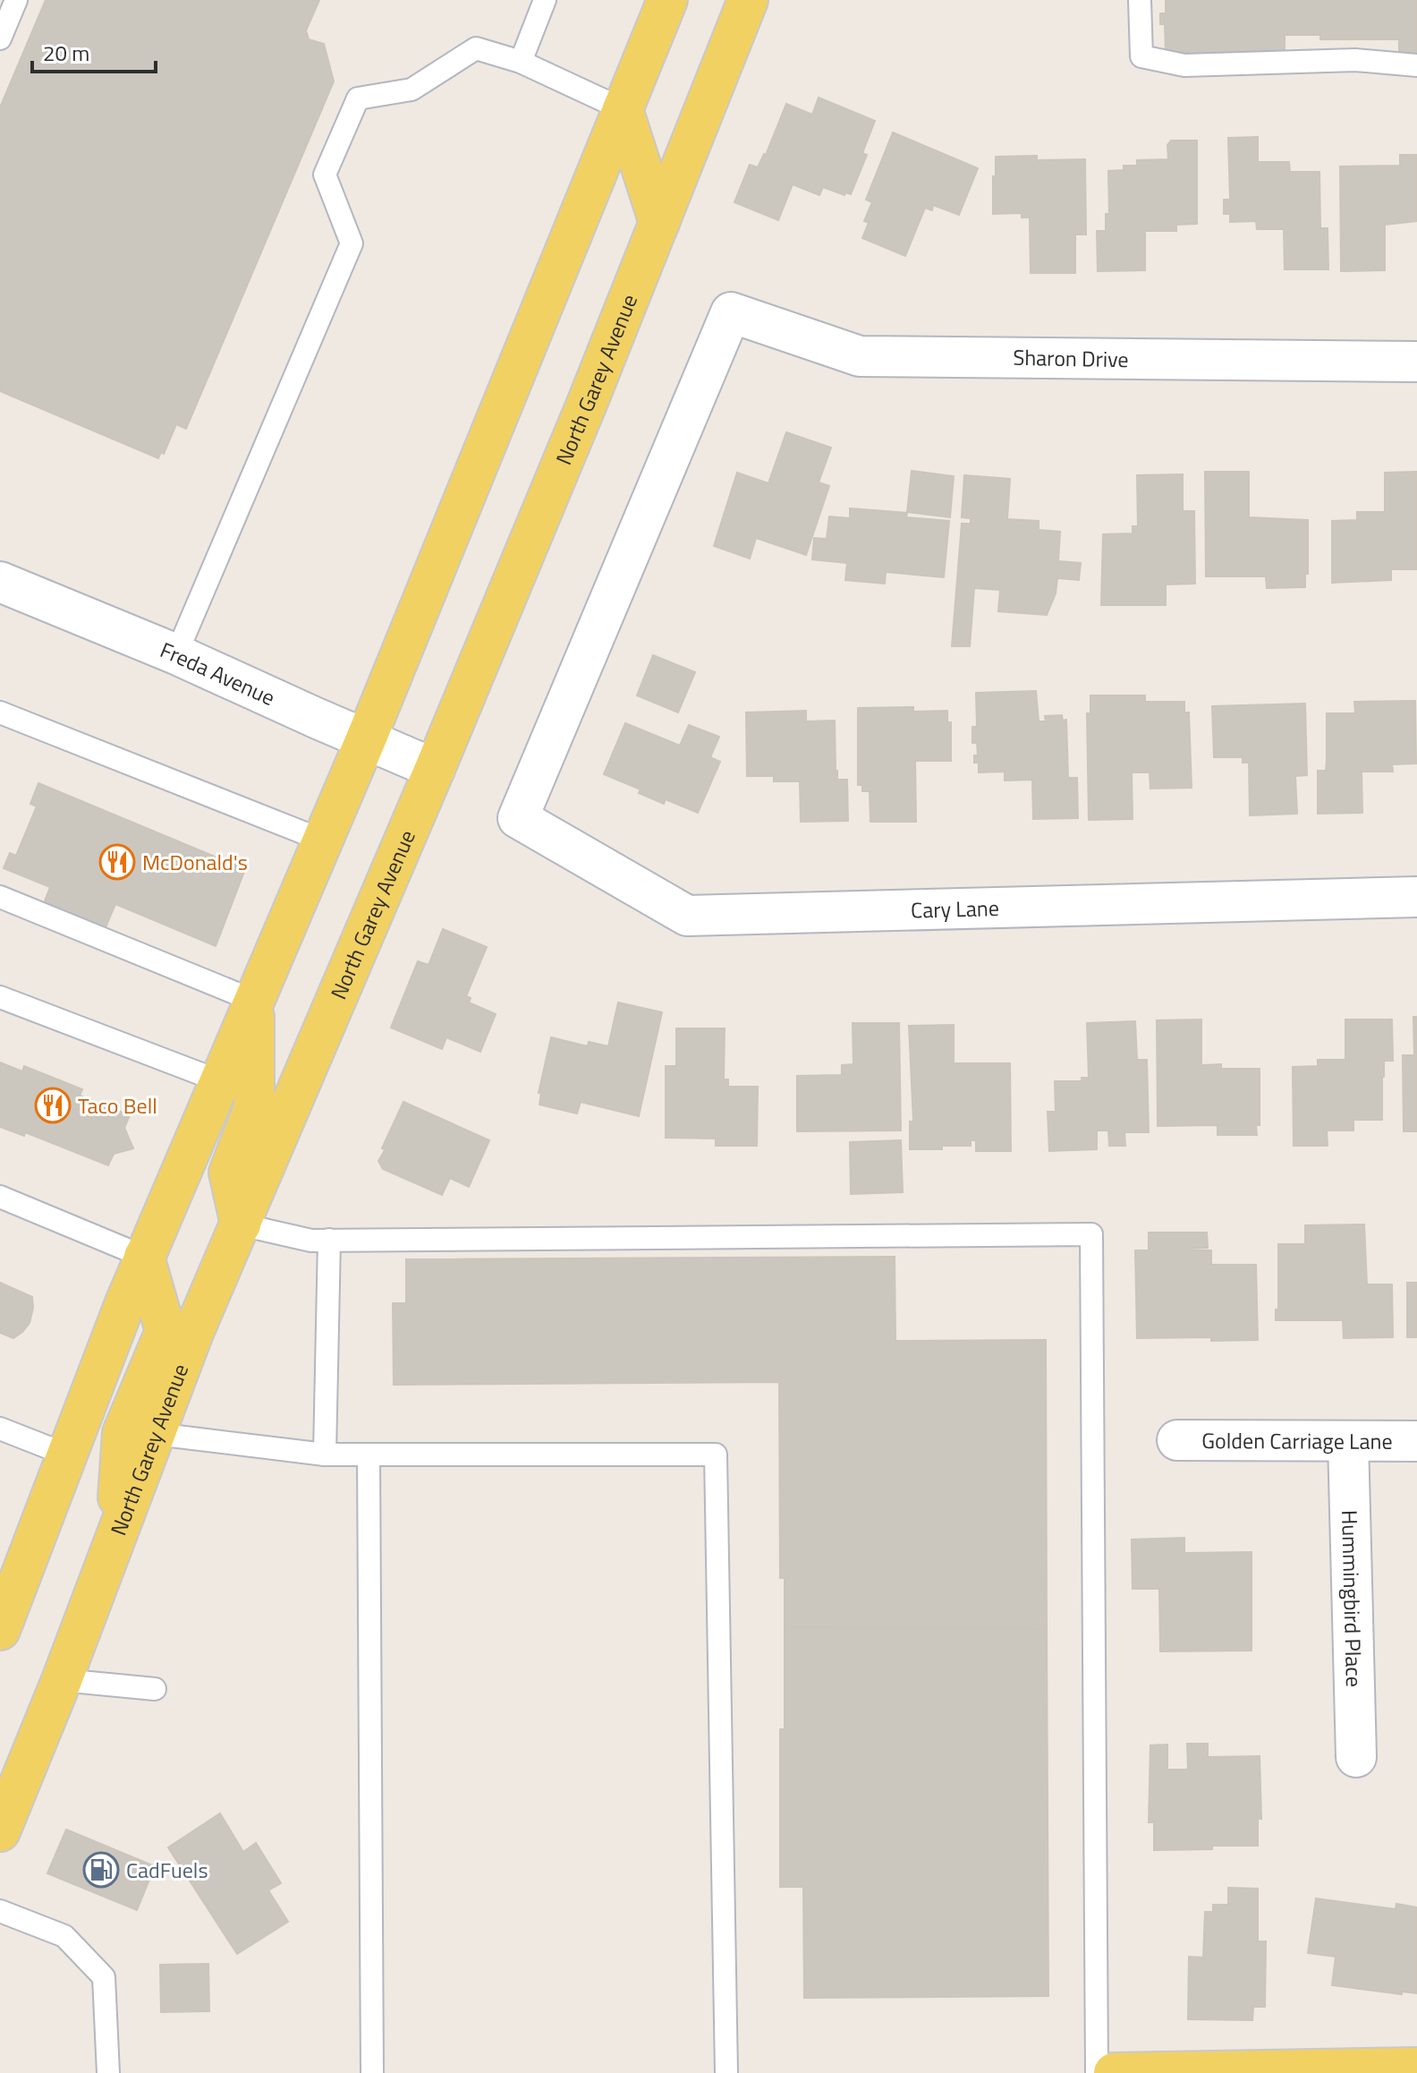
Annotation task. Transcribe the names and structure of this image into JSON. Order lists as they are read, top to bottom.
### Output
{
  "streets": {
    "main road": ["North Garey Avenue"],
    "street": [
      "Sharon Drive",
      "Freda Avenue",
      "Cary Lane",
      "Golden Carriage Lane",
      "Hummingbird Place"
    ]
  },
  "crossings": [
    ["Sharon Drive", "Cary Lane"],
    ["North Garey Avenue", "Freda Avenue"],
    ["Golden Carriage Lane", "Hummingbird Place"]
  ],
  "places": {
    "restaurant": ["McDonald's", "Taco Bell"],
    "fuel station": ["CadFuels"]
  },
  "scale_bar": "20 m"
}
